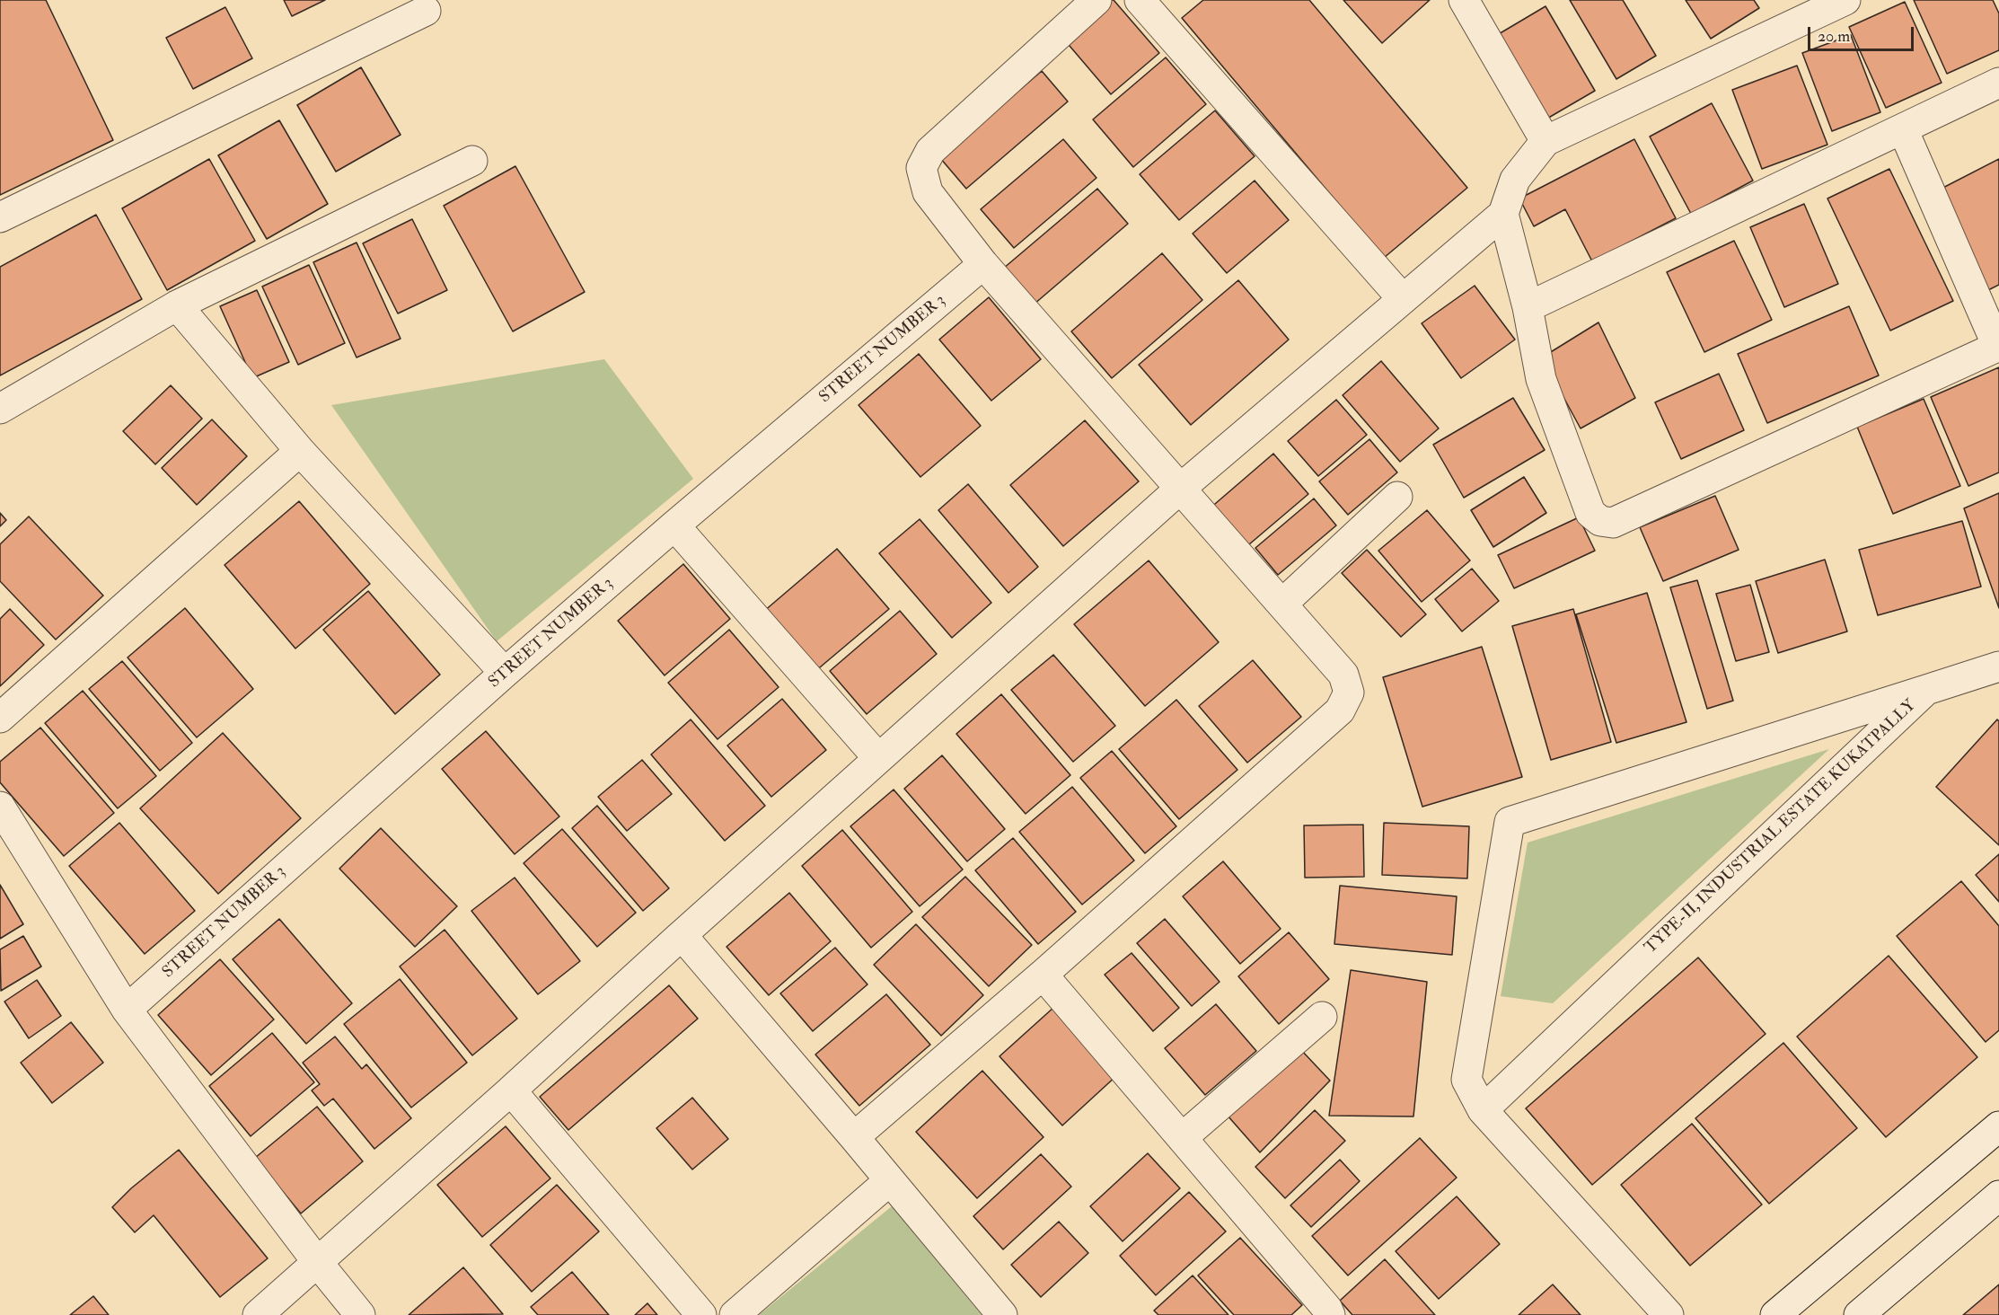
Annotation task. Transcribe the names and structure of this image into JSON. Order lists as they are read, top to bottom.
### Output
{
  "streets": {
    "street": ["STREET NUMBER 3", "TYPE-II, INDUSTRIAL ESTATE KUKATPALLY"]
  },
  "scale_bar": "20 m"
}
